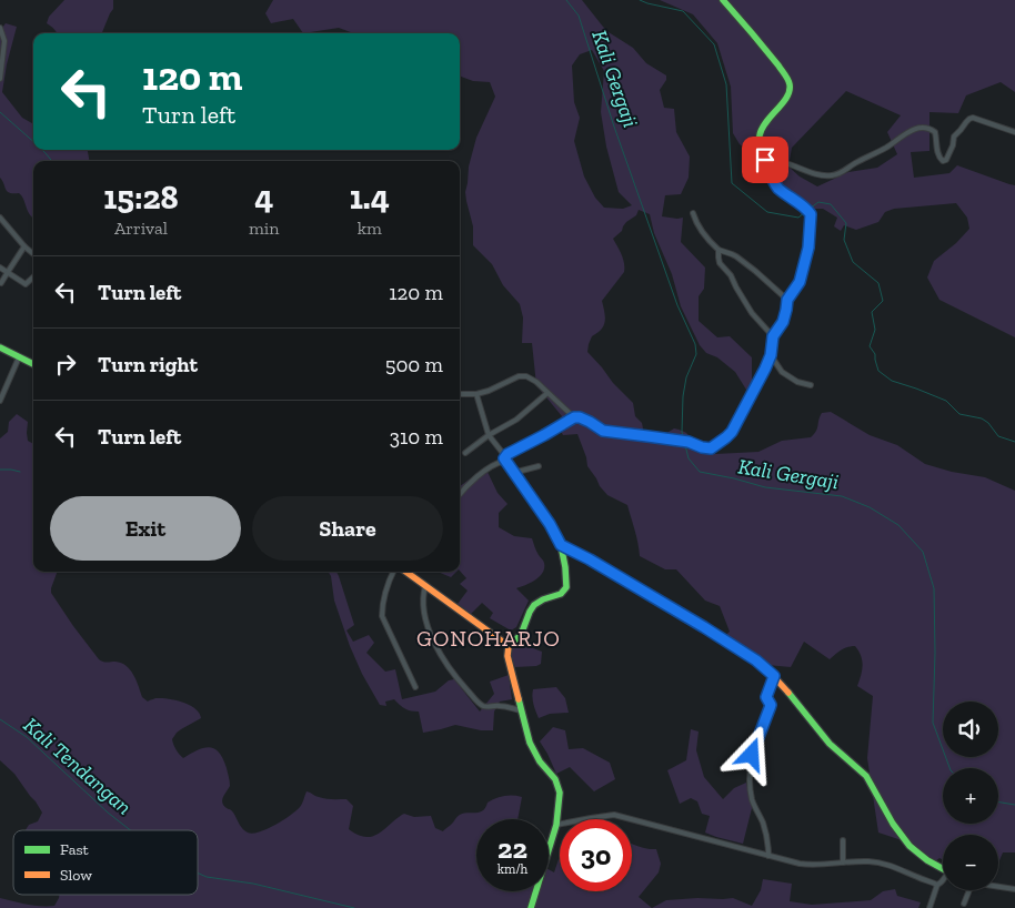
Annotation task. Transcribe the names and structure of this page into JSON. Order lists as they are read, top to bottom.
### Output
{
  "districts": ["GONOHARJO"],
  "water": ["Kali Gergaji", "Kali Tendangan"],
  "legend": ["Fast", "Slow"],
  "page": {
    "turn": ["120 m", "Turn left"],
    "eta": [
      "15:28",
      "Arrival",
      "4",
      "min",
      "1.4",
      "km"
    ],
    "list": [
      {
        "name": "Turn left",
        "value": "120 m"
      },
      {
        "name": "Turn right",
        "value": "500 m"
      },
      {
        "name": "Turn left",
        "value": "310 m"
      }
    ],
    "buttons": ["Exit", "Share"],
    "map_buttons": ["+", "−"],
    "speed": "22 km/h",
    "limit": "30"
  }
}
